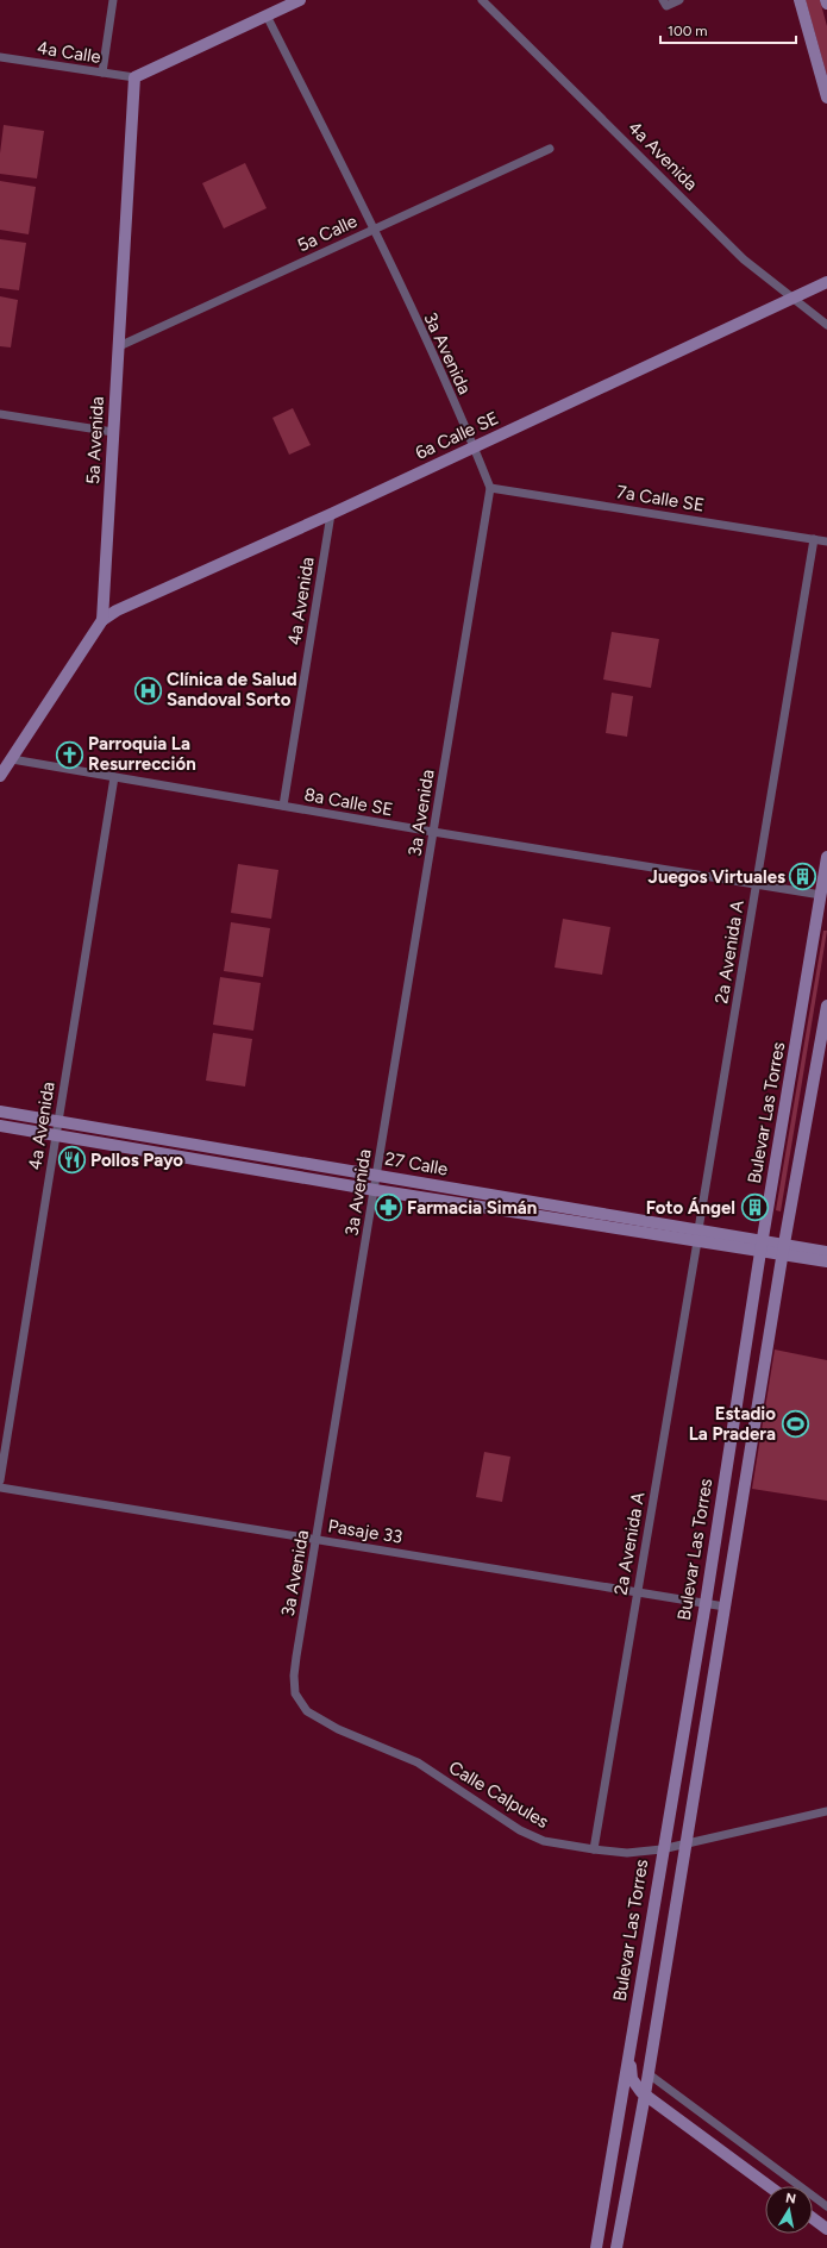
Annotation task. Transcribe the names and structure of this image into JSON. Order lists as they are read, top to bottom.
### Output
{
  "streets": {
    "street": [
      "4a Calle",
      "4a Avenida",
      "5a Calle",
      "3a Avenida",
      "6a Calle SE",
      "5a Avenida",
      "7a Calle SE",
      "8a Calle SE",
      "2a Avenida A",
      "Bulevar Las Torres",
      "27 Calle",
      "Pasaje 33",
      "Calle Calpules"
    ]
  },
  "crossings": [
    ["4a Calle", "5a Avenida"],
    ["4a Avenida", "6a Calle SE"],
    ["4a Avenida", "8a Calle SE"],
    ["4a Avenida", "27 Calle"],
    ["5a Calle", "3a Avenida"],
    ["5a Calle", "5a Avenida"],
    ["3a Avenida", "6a Calle SE"],
    ["3a Avenida", "7a Calle SE"],
    ["3a Avenida", "8a Calle SE"],
    ["3a Avenida", "27 Calle"],
    ["3a Avenida", "Pasaje 33"],
    ["3a Avenida", "Calle Calpules"],
    ["6a Calle SE", "5a Avenida"],
    ["5a Avenida", "8a Calle SE"],
    ["7a Calle SE", "2a Avenida A"],
    ["8a Calle SE", "2a Avenida A"],
    ["8a Calle SE", "Bulevar Las Torres"],
    ["2a Avenida A", "27 Calle"],
    ["2a Avenida A", "Pasaje 33"],
    ["2a Avenida A", "Calle Calpules"],
    ["Bulevar Las Torres", "27 Calle"],
    ["Bulevar Las Torres", "Pasaje 33"],
    ["Bulevar Las Torres", "Calle Calpules"]
  ],
  "places": {
    "hospital": ["Clínica de Salud Sandoval Sorto"],
    "church": ["Parroquia La Resurrección"],
    "building": ["Juegos Virtuales", "Foto Ángel"],
    "restaurant": ["Pollos Payo"],
    "pharmacy": ["Farmacia Simán"],
    "sports": ["Estadio La Pradera"]
  },
  "scale_bar": "100 m",
  "north": "top"
}
